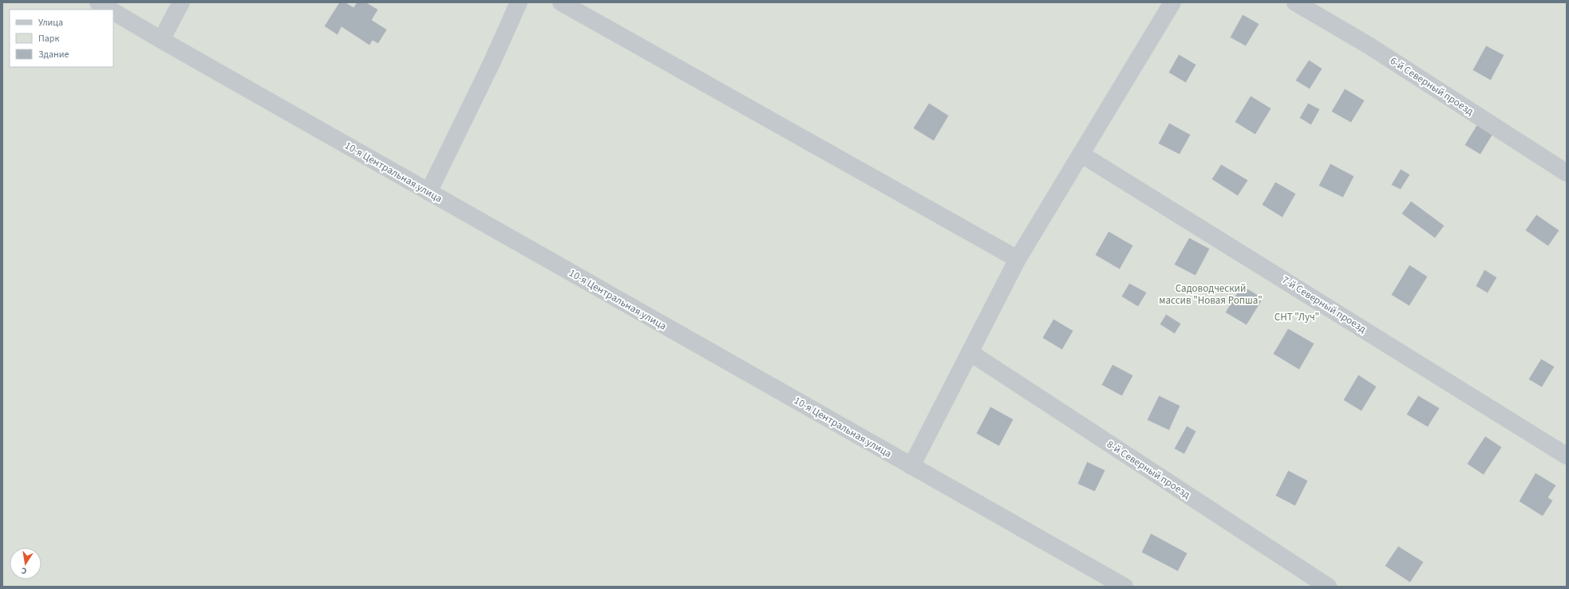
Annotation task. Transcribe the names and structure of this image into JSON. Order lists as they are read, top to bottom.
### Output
{
  "streets": {
    "street": [
      "6-й Северный проезд",
      "10-я Центральная улица",
      "7-й Северный проезд",
      "8-й Северный проезд"
    ]
  },
  "parks": ["Садоводческий массив \"Новая Ропша\"", "СНТ \"Луч\""],
  "legend": ["Улица", "Парк", "Здание"],
  "north": "bottom"
}
